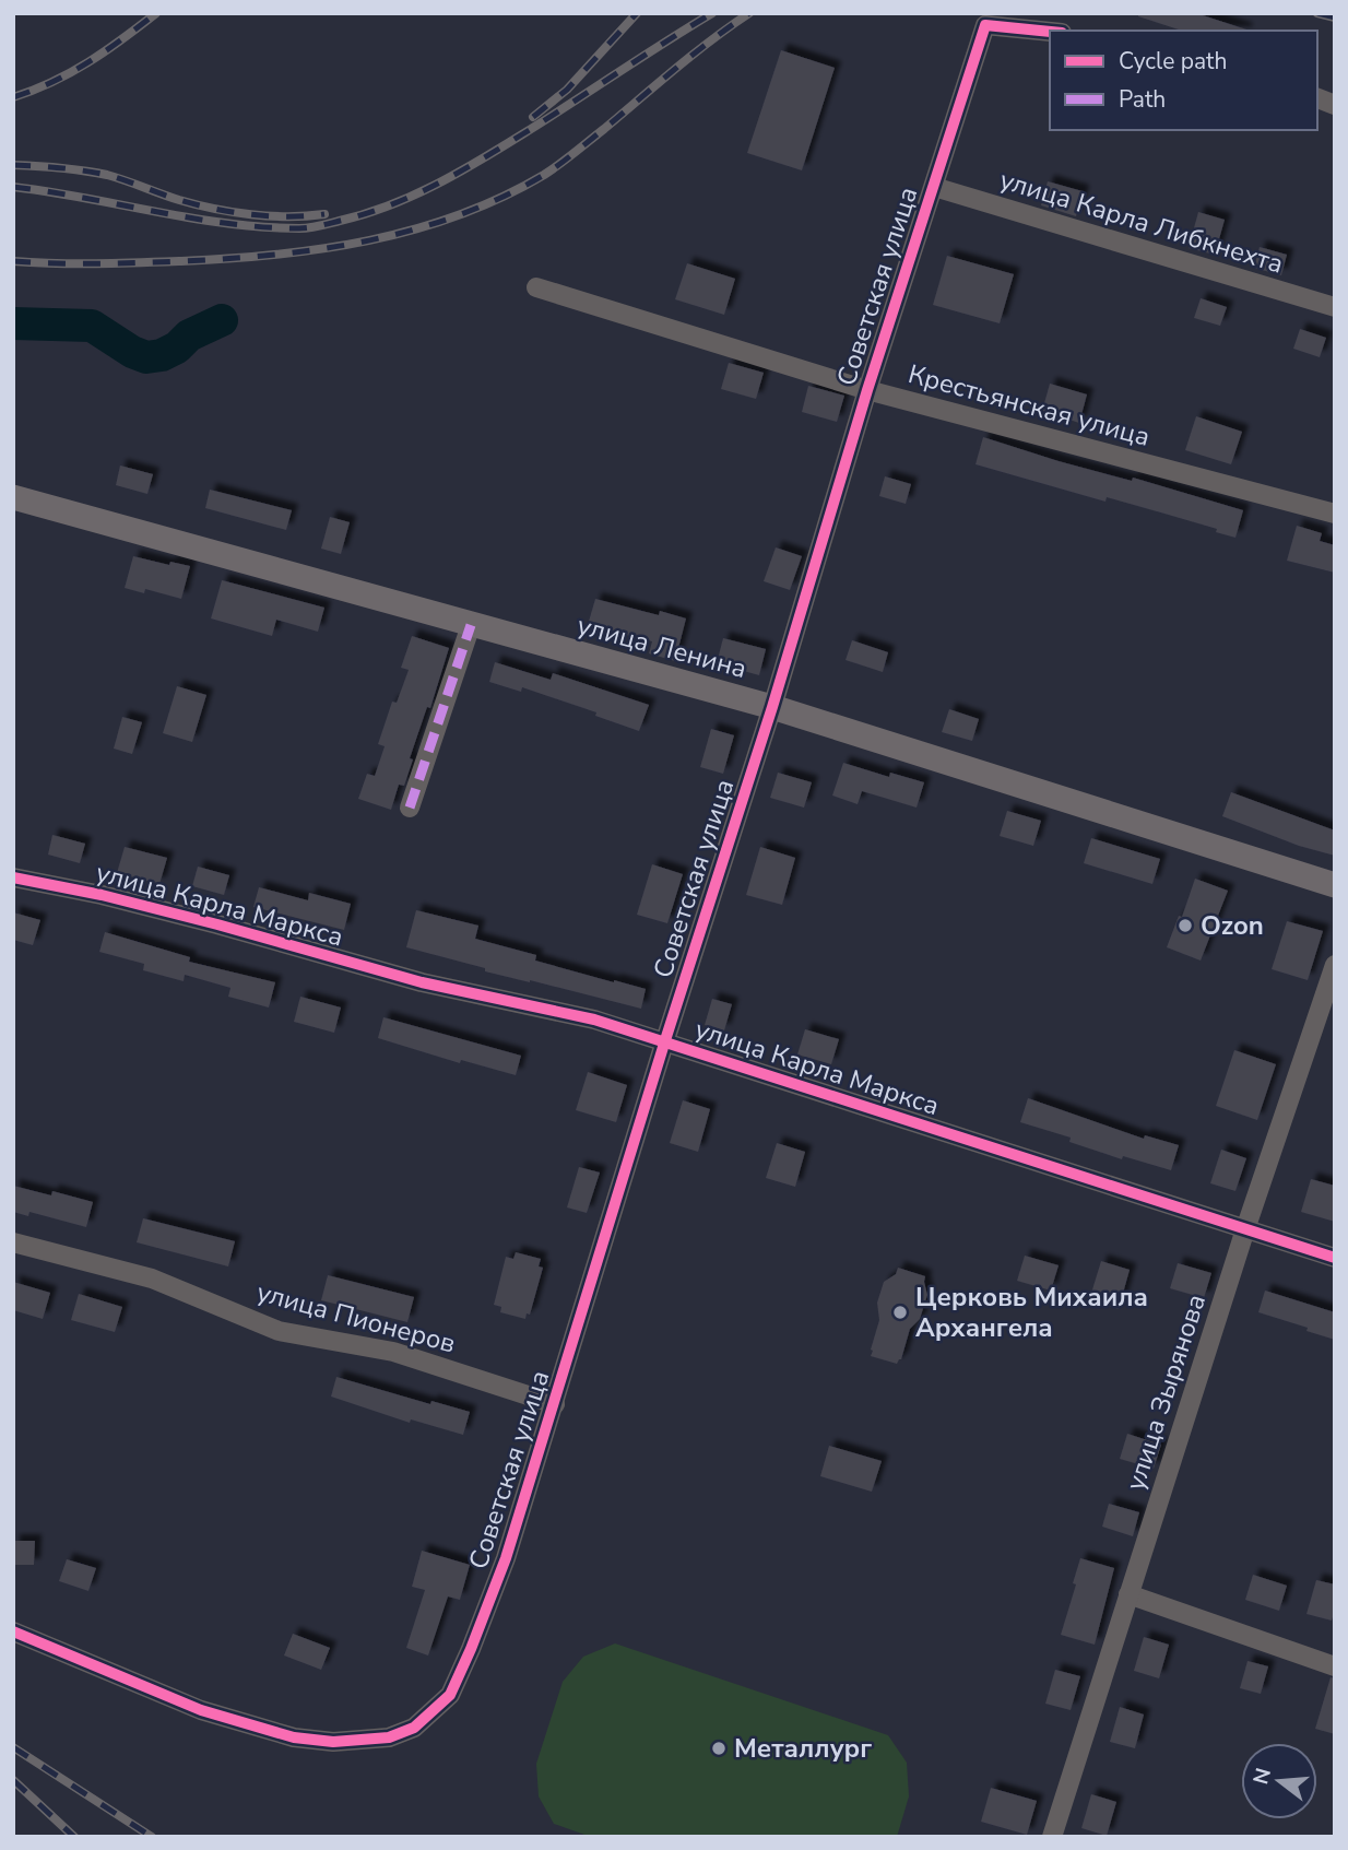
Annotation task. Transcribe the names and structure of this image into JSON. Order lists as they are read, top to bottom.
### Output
{
  "streets": {
    "main road": ["улица Ленина"],
    "street": [
      "улица Карла Либкнехта",
      "Советская улица",
      "Крестьянская улица",
      "улица Карла Маркса",
      "улица Пионеров",
      "улица Зырянова"
    ]
  },
  "crossings": [
    ["улица Карла Либкнехта", "Советская улица"],
    ["Советская улица", "Крестьянская улица"],
    ["Советская улица", "улица Ленина"],
    ["Советская улица", "улица Карла Маркса"],
    ["Советская улица", "улица Пионеров"],
    ["улица Карла Маркса", "улица Зырянова"]
  ],
  "places": ["Ozon", "Церковь Михаила Архангела", "Металлург"],
  "legend": ["Cycle path", "Path"],
  "north": "left"
}
